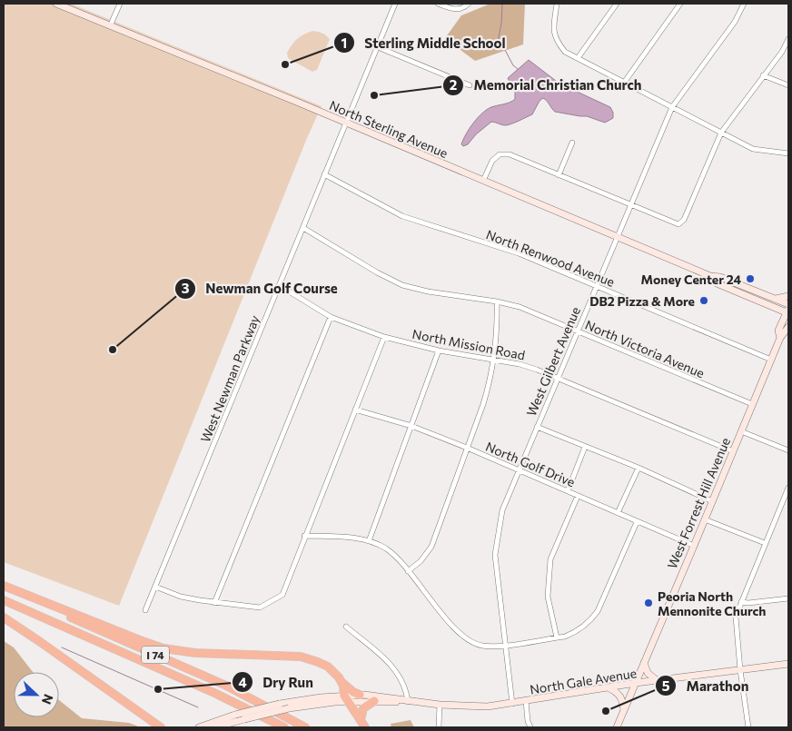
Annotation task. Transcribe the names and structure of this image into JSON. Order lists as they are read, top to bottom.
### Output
{
  "streets": {
    "highway": ["I 74"],
    "main road": ["North Sterling Avenue", "West Forrest Hill Avenue", "North Gale Avenue"],
    "street": [
      "North Renwood Avenue",
      "North Mission Road",
      "North Victoria Avenue",
      "West Gilbert Avenue",
      "West Newman Parkway",
      "North Golf Drive"
    ]
  },
  "crossings": [
    ["North Sterling Avenue", "West Gilbert Avenue"],
    ["North Sterling Avenue", "West Newman Parkway"],
    ["North Sterling Avenue", "West Forrest Hill Avenue"],
    ["North Renwood Avenue", "West Gilbert Avenue"],
    ["North Renwood Avenue", "West Newman Parkway"],
    ["North Renwood Avenue", "West Forrest Hill Avenue"],
    ["North Mission Road", "West Gilbert Avenue"],
    ["North Mission Road", "West Newman Parkway"],
    ["North Mission Road", "West Forrest Hill Avenue"],
    ["North Victoria Avenue", "West Gilbert Avenue"],
    ["North Victoria Avenue", "West Newman Parkway"],
    ["North Victoria Avenue", "West Forrest Hill Avenue"],
    ["West Gilbert Avenue", "North Golf Drive"],
    ["West Gilbert Avenue", "North Gale Avenue"],
    ["North Golf Drive", "West Forrest Hill Avenue"],
    ["West Forrest Hill Avenue", "North Gale Avenue"]
  ],
  "places": [
    "Sterling Middle School",
    "Memorial Christian Church",
    "Money Center 24",
    "DB2 Pizza & More",
    "Newman Golf Course",
    "Peoria North Mennonite Church",
    "Dry Run",
    "Marathon"
  ],
  "north": "right"
}
